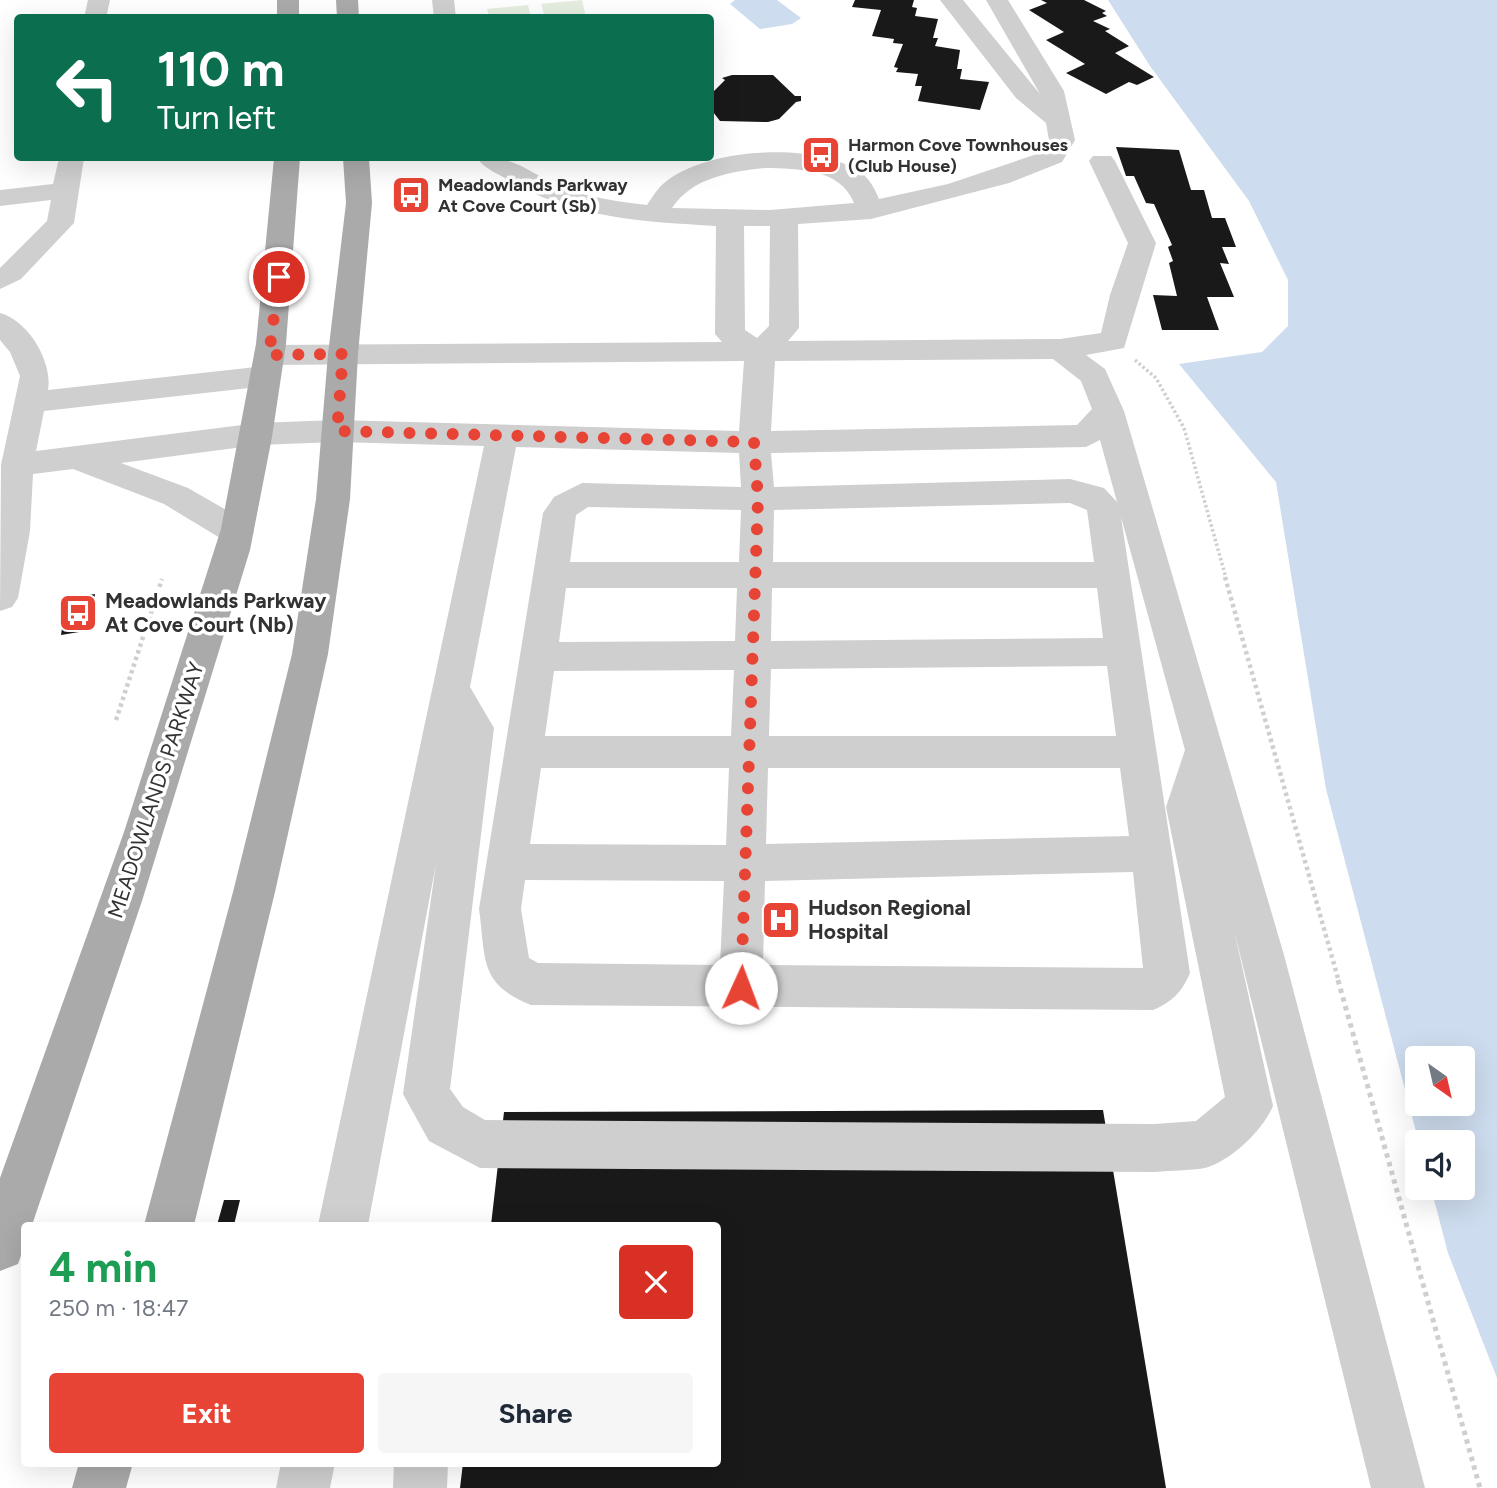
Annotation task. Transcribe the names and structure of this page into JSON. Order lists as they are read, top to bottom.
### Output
{
  "streets": {
    "main road": ["MEADOWLANDS PARKWAY"]
  },
  "places": {
    "bus stop": ["Harmon Cove Townhouses (Club House)", "Meadowlands Parkway At Cove Court (Sb)", "Meadowlands Parkway At Cove Court (Nb)"],
    "hospital": ["Hudson Regional Hospital"]
  },
  "north": "bottom right",
  "page": {
    "turn": ["110 m", "Turn left"],
    "heading": ["4 min", "250 m · 18:47"],
    "buttons": ["Exit", "Share"]
  }
}
